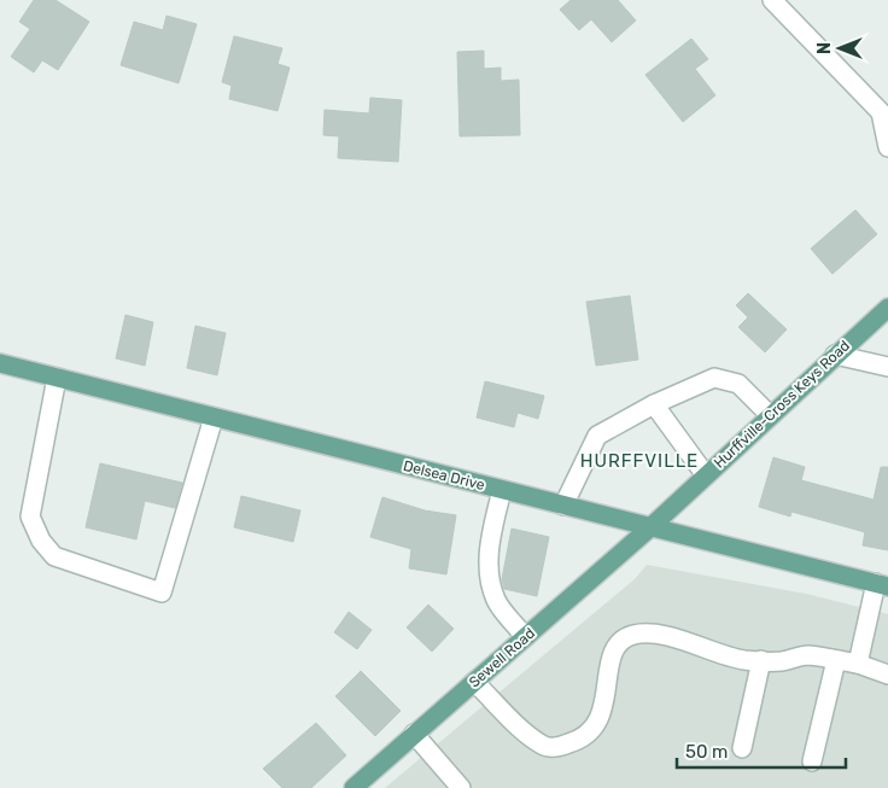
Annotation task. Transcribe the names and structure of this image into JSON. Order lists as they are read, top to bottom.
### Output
{
  "streets": {
    "main road": ["Hurffville-Cross Keys Road", "Delsea Drive", "Sewell Road"]
  },
  "crossings": [
    ["Hurffville-Cross Keys Road", "Delsea Drive"],
    ["Hurffville-Cross Keys Road", "Sewell Road"],
    ["Delsea Drive", "Sewell Road"]
  ],
  "districts": ["HURFFVILLE"],
  "scale_bar": "50 m",
  "north": "left"
}
